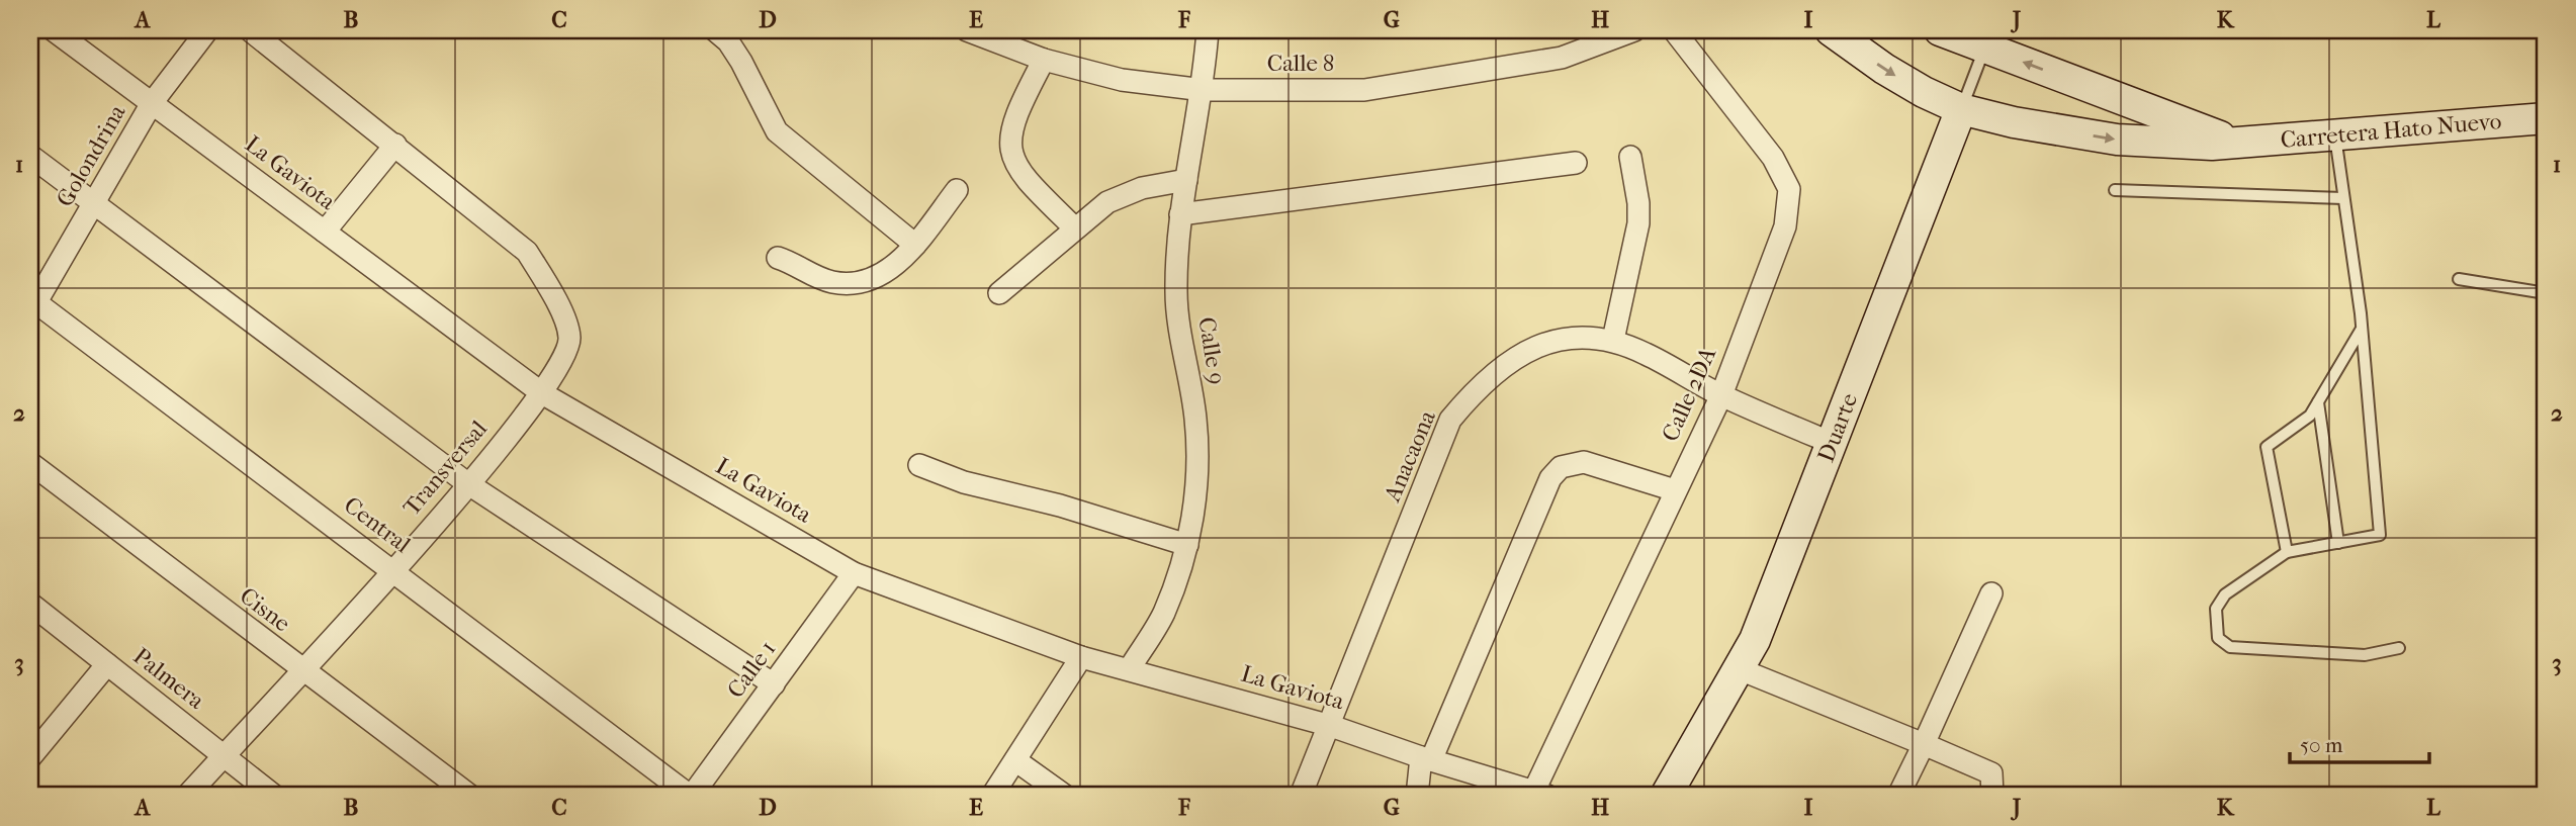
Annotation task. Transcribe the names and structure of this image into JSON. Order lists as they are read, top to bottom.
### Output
{
  "streets": {
    "main road": ["Carretera Hato Nuevo", "Duarte"],
    "street": [
      "Calle 8",
      "Golondrina",
      "La Gaviota",
      "Calle 9",
      "Calle 2DA",
      "Anacaona",
      "Transversal",
      "Central",
      "Cisne",
      "Calle 1",
      "Palmera"
    ]
  },
  "crossings": [
    ["Calle 8", "Calle 9"],
    ["Carretera Hato Nuevo", "Duarte"],
    ["Golondrina", "La Gaviota"],
    ["Golondrina", "Central"],
    ["La Gaviota", "Calle 9"],
    ["La Gaviota", "Calle 2DA"],
    ["La Gaviota", "Anacaona"],
    ["La Gaviota", "Transversal"],
    ["La Gaviota", "Calle 1"],
    ["Calle 2DA", "Anacaona"],
    ["Duarte", "Anacaona"],
    ["Transversal", "Central"],
    ["Transversal", "Cisne"],
    ["Transversal", "Palmera"],
    ["Central", "Calle 1"]
  ],
  "scale_bar": "50 m",
  "grid": {
    "columns": [
      "A",
      "B",
      "C",
      "D",
      "E",
      "F",
      "G",
      "H",
      "I",
      "J",
      "K",
      "L"
    ],
    "rows": ["1", "2", "3"]
  }
}
